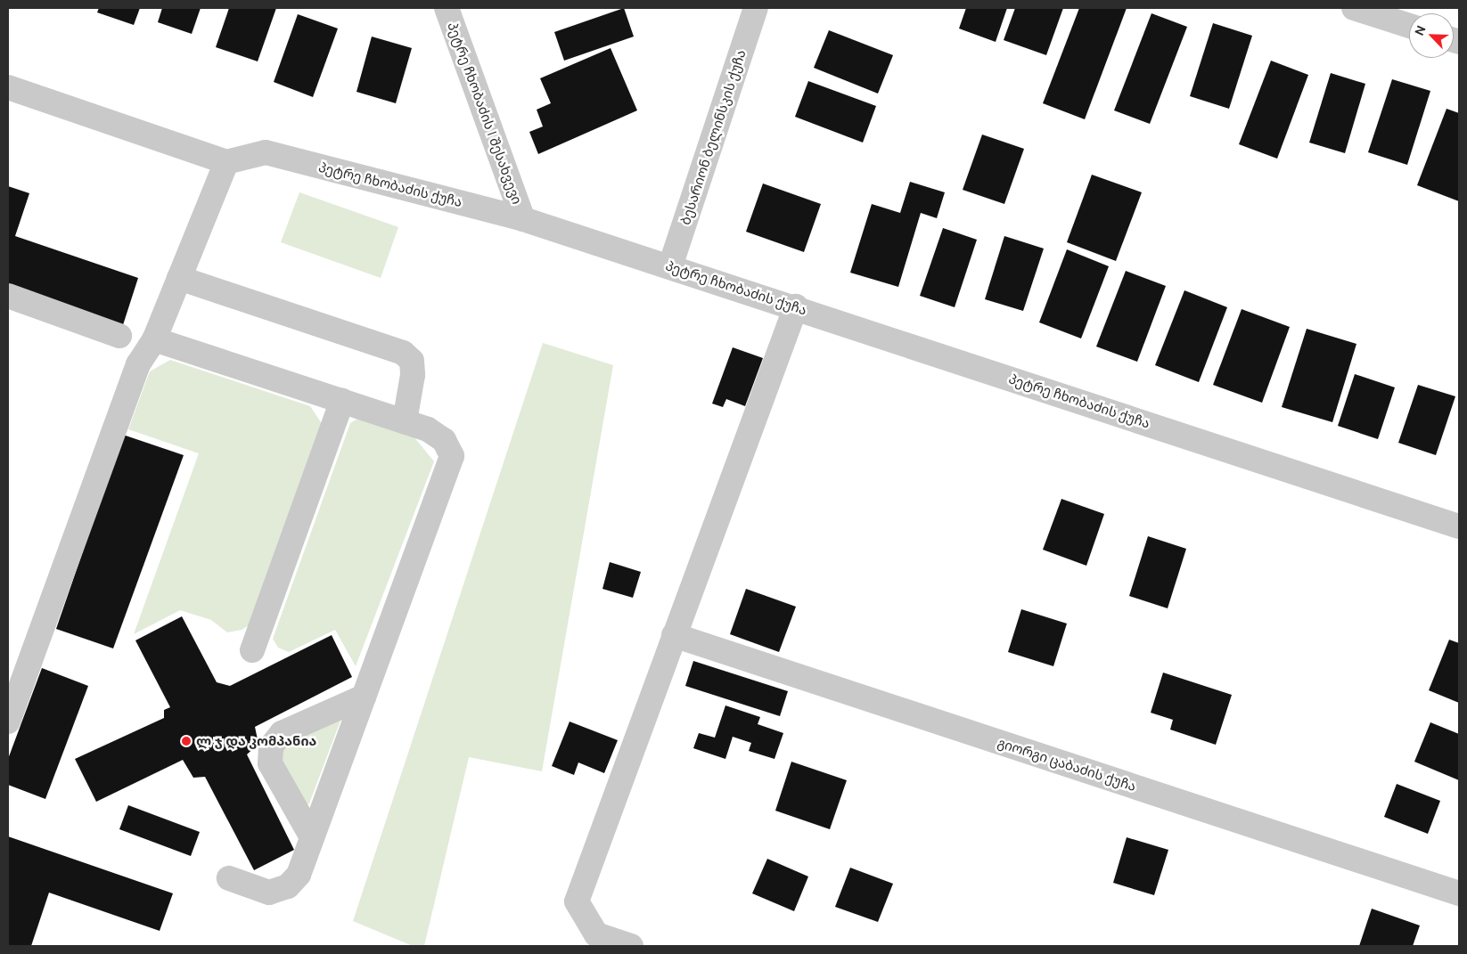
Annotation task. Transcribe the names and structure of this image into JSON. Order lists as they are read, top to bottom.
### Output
{
  "streets": {
    "street": [
      "პეტრე ჩხობაძის I შესახვევი",
      "ბესარიონ ბელინსკის ქუჩა",
      "პეტრე ჩხობაძის ქუჩა",
      "გიორგი ცაბაძის ქუჩა"
    ]
  },
  "crossings": [
    ["პეტრე ჩხობაძის I შესახვევი", "პეტრე ჩხობაძის ქუჩა"],
    ["ბესარიონ ბელინსკის ქუჩა", "პეტრე ჩხობაძის ქუჩა"]
  ],
  "places": ["ლ ჯ და კომპანია"],
  "north": "top left"
}
